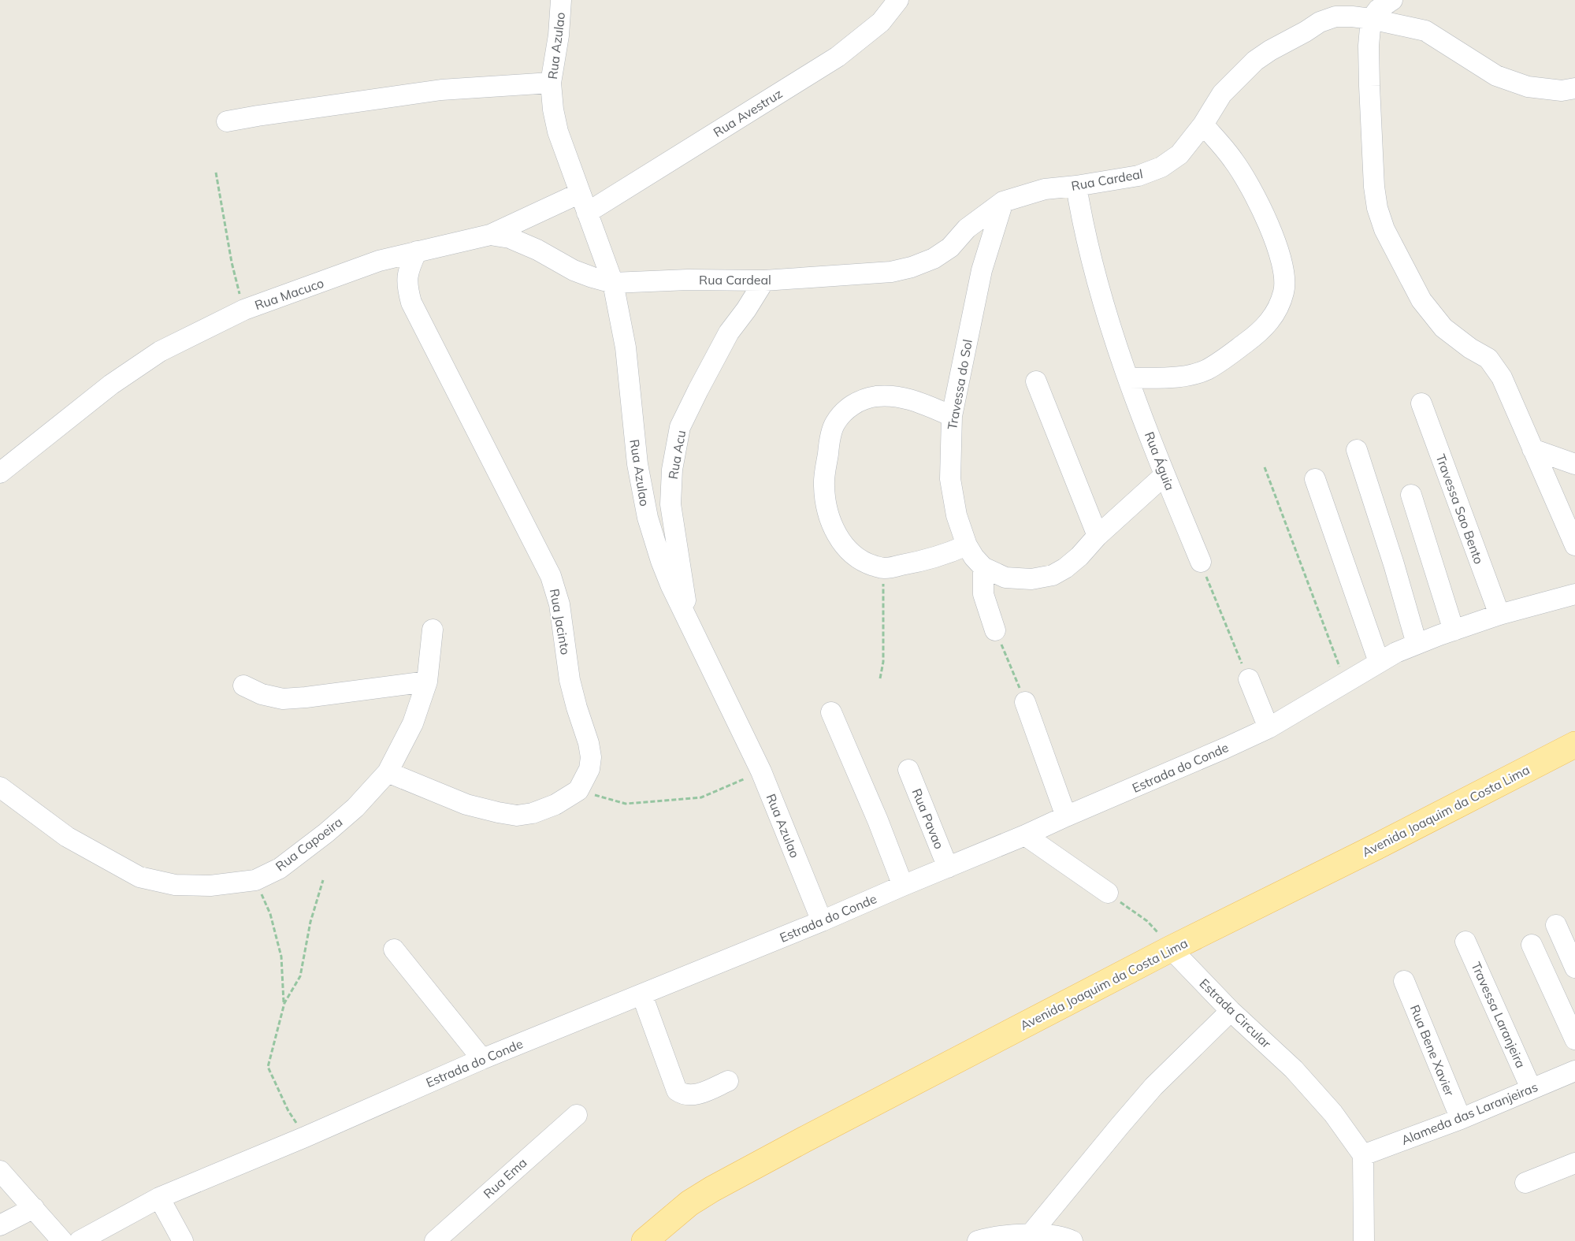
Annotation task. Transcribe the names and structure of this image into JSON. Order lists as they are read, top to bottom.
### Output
{
  "streets": {
    "main road": ["Avenida Joaquim da Costa Lima"],
    "street": [
      "Rua Azulao",
      "Rua Avestruz",
      "Rua Cardeal",
      "Rua Macuco",
      "Travessa do Sol",
      "Rua Acu",
      "Rua Águia",
      "Travessa Sao Bento",
      "Rua Jacinto",
      "Estrada do Conde",
      "Rua Pavao",
      "Rua Capoeira",
      "Estrada Circular",
      "Travessa Laranjeira",
      "Rua Bene Xavier",
      "Alameda das Laranjeiras",
      "Rua Ema"
    ]
  },
  "crossings": [
    ["Rua Azulao", "Rua Avestruz"],
    ["Rua Azulao", "Rua Cardeal"],
    ["Rua Azulao", "Rua Macuco"],
    ["Rua Azulao", "Rua Acu"],
    ["Rua Azulao", "Estrada do Conde"],
    ["Rua Cardeal", "Rua Macuco"],
    ["Rua Cardeal", "Travessa do Sol"],
    ["Rua Cardeal", "Rua Acu"],
    ["Rua Cardeal", "Rua Águia"],
    ["Rua Macuco", "Rua Jacinto"],
    ["Travessa do Sol", "Rua Águia"],
    ["Travessa Sao Bento", "Estrada do Conde"],
    ["Estrada do Conde", "Rua Pavao"],
    ["Avenida Joaquim da Costa Lima", "Estrada Circular"],
    ["Estrada Circular", "Alameda das Laranjeiras"],
    ["Travessa Laranjeira", "Alameda das Laranjeiras"],
    ["Rua Bene Xavier", "Alameda das Laranjeiras"]
  ]
}
